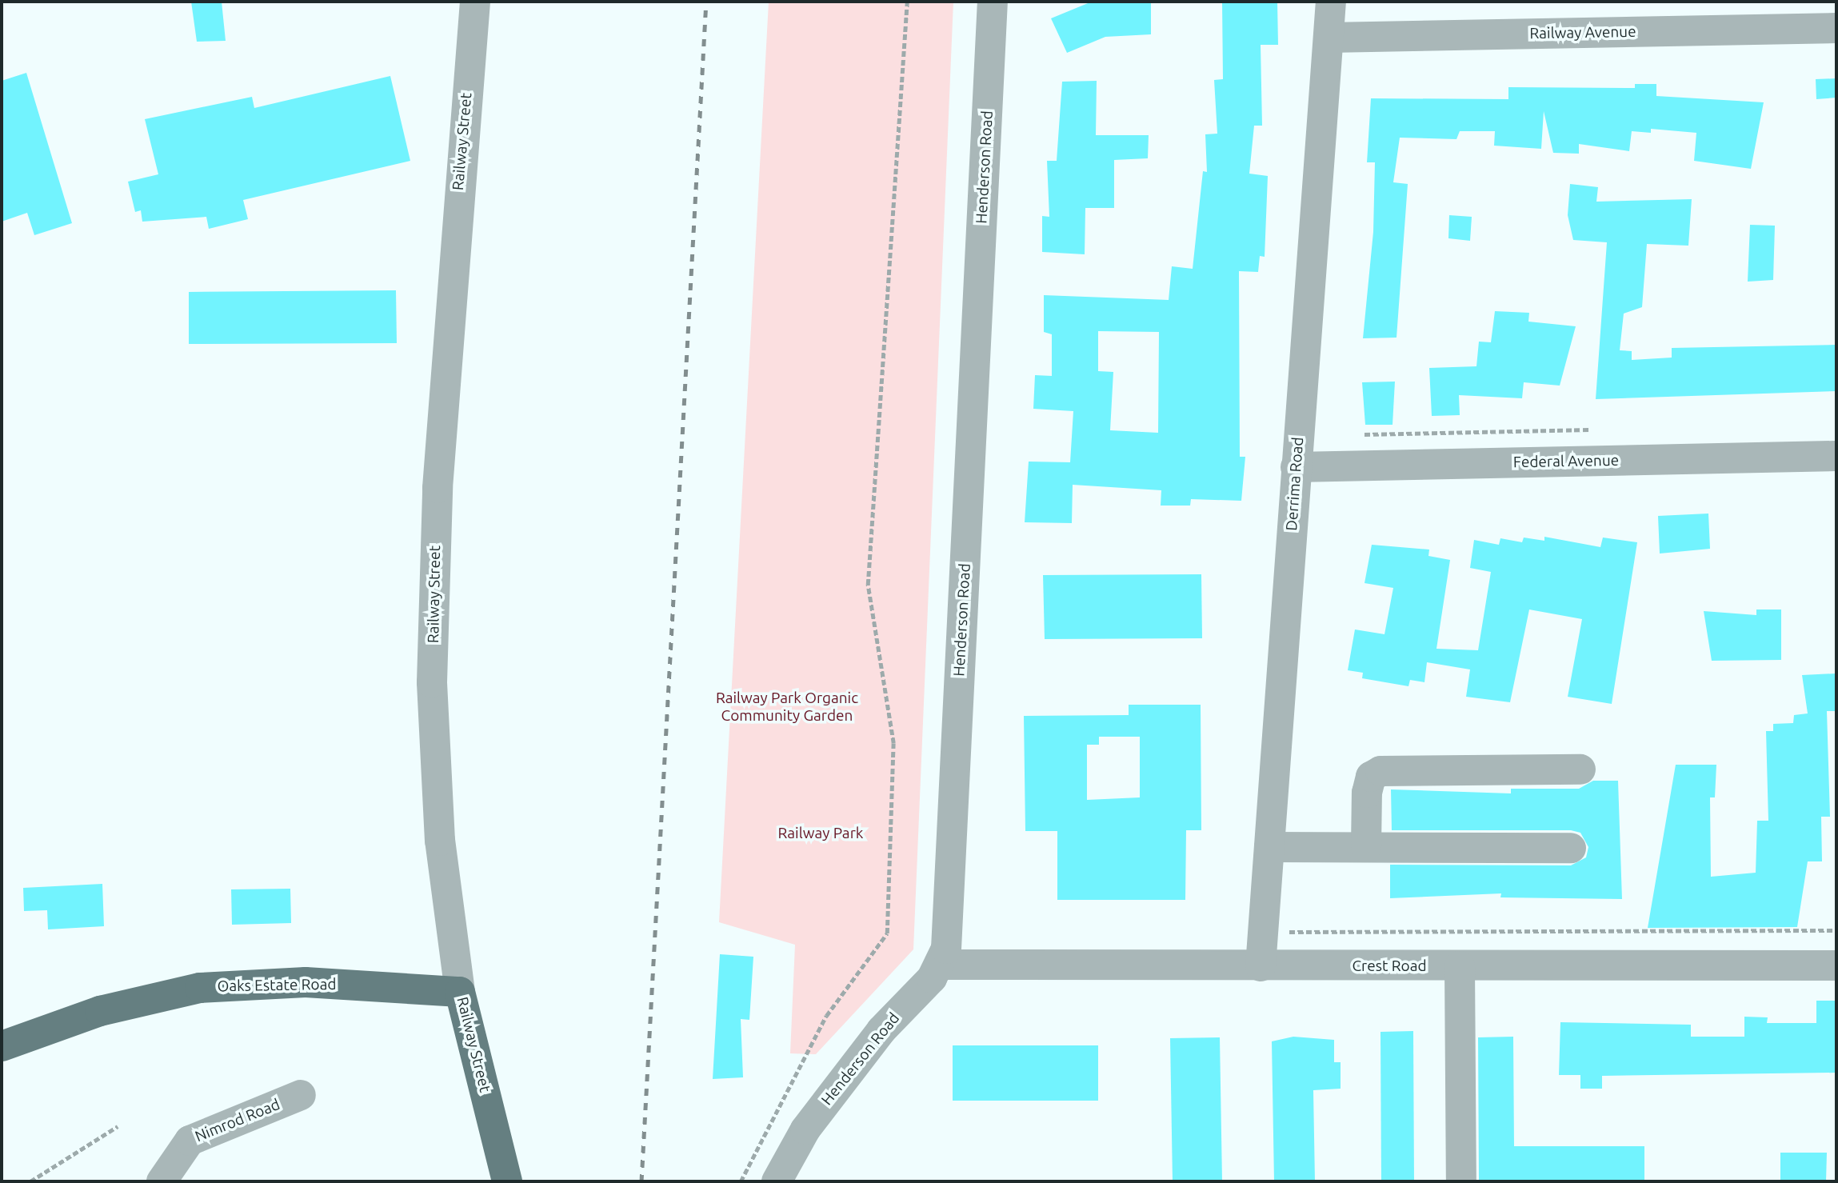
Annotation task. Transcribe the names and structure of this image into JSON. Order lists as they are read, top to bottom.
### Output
{
  "streets": {
    "main road": ["Railway Street", "Oaks Estate Road"],
    "street": [
      "Railway Avenue",
      "Henderson Road",
      "Federal Avenue",
      "Derrima Road",
      "Crest Road",
      "Nimrod Road"
    ]
  },
  "crossings": [
    ["Railway Avenue", "Derrima Road"],
    ["Railway Street", "Oaks Estate Road"],
    ["Henderson Road", "Crest Road"],
    ["Federal Avenue", "Derrima Road"],
    ["Derrima Road", "Crest Road"]
  ],
  "parks": ["Railway Park Organic Community Garden", "Railway Park"]
}
